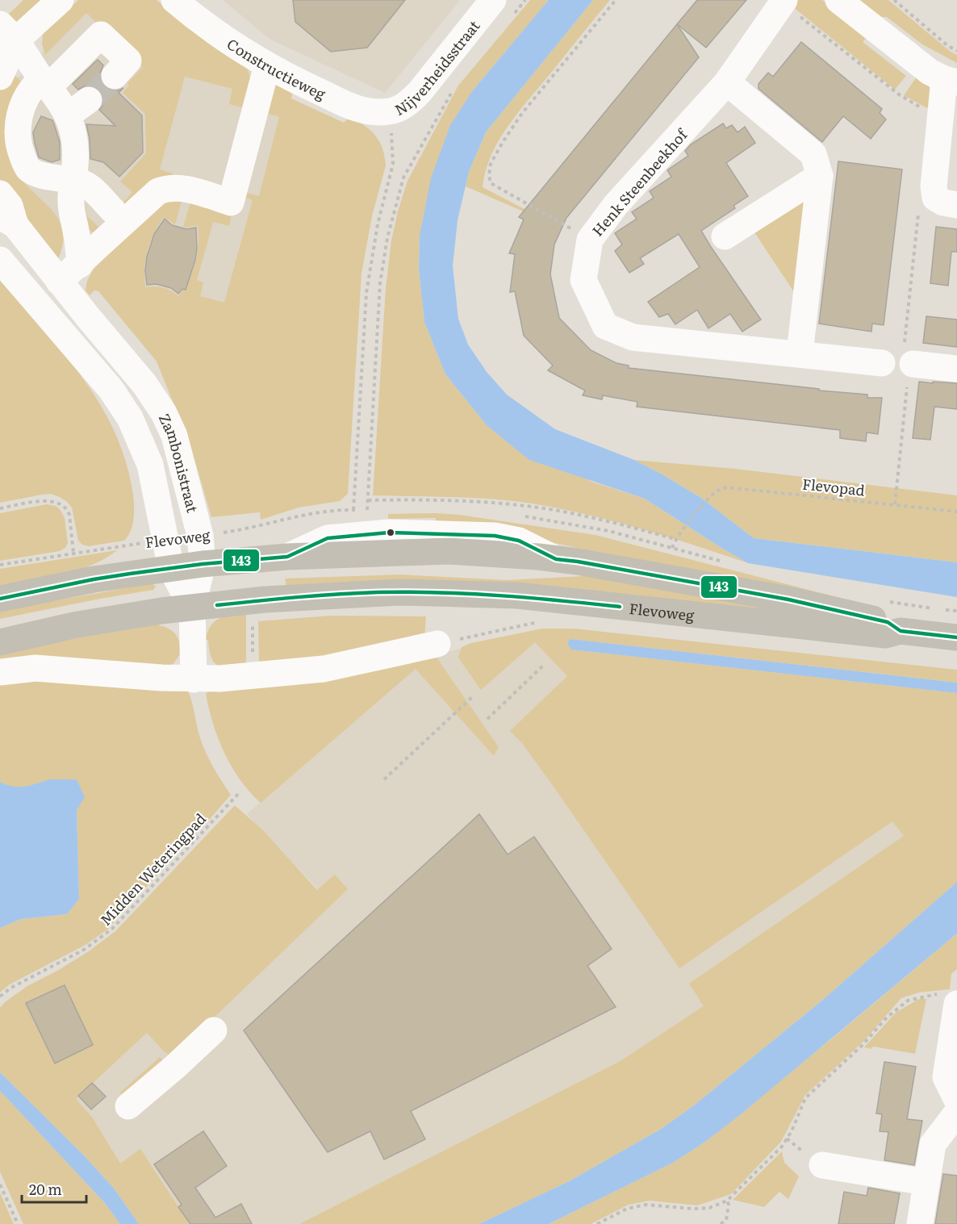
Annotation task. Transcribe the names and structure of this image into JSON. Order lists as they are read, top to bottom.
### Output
{
  "streets": {
    "main road": ["Flevoweg"],
    "street": [
      "Nijverheidsstraat",
      "Constructieweg",
      "Henk Steenbeekhof",
      "Zambonistraat"
    ],
    "path": ["Flevopad", "Midden Weteringpad"]
  },
  "crossings": [
    ["Nijverheidsstraat", "Constructieweg"],
    ["Nijverheidsstraat", "Flevoweg"],
    ["Zambonistraat", "Flevoweg"]
  ],
  "lines": ["transit line 143"],
  "scale_bar": "20 m"
}
